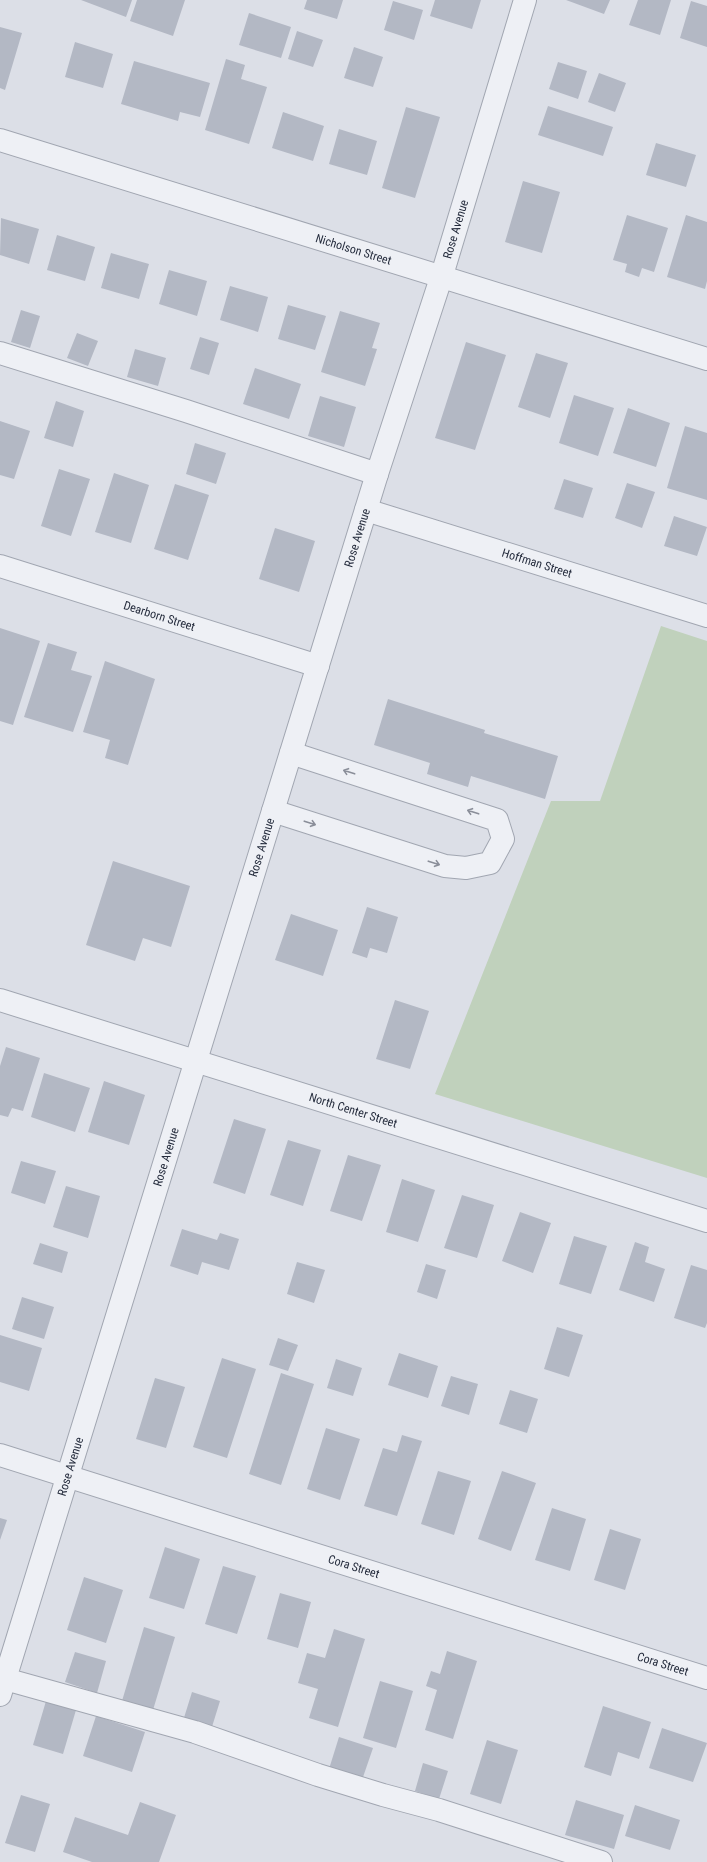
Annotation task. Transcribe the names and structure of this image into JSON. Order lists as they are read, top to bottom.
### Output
{
  "streets": {
    "street": [
      "Rose Avenue",
      "Nicholson Street",
      "Hoffman Street",
      "Dearborn Street",
      "North Center Street",
      "Cora Street"
    ]
  },
  "crossings": [
    ["Rose Avenue", "Nicholson Street"],
    ["Rose Avenue", "Hoffman Street"],
    ["Rose Avenue", "Dearborn Street"],
    ["Rose Avenue", "North Center Street"],
    ["Rose Avenue", "Cora Street"]
  ]
}
